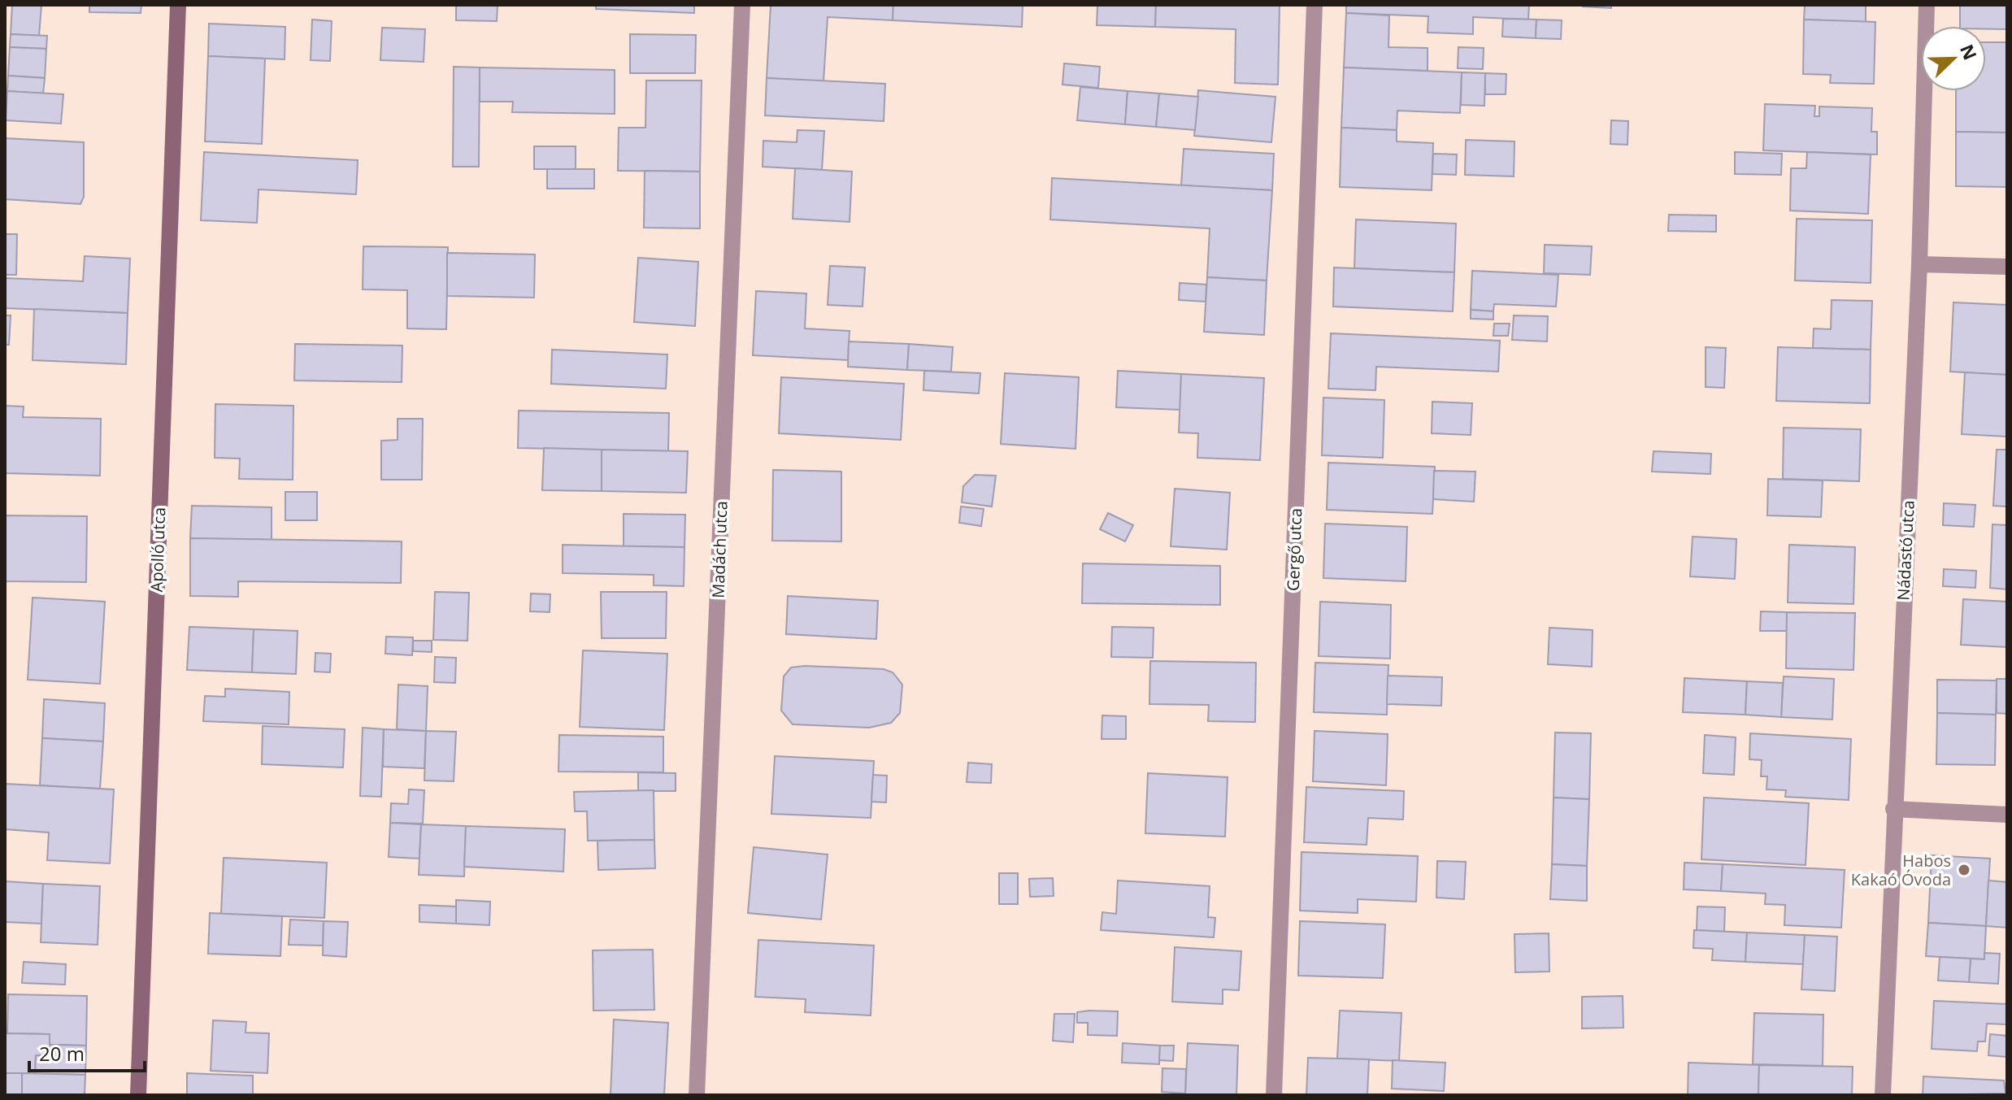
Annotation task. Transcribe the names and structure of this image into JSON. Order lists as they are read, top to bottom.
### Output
{
  "streets": {
    "street": [
      "Apolló utca",
      "Madách utca",
      "Gergő utca",
      "Nádastó utca"
    ]
  },
  "places": ["Habos Kakaó Óvoda"],
  "scale_bar": "20 m",
  "north": "top right"
}
